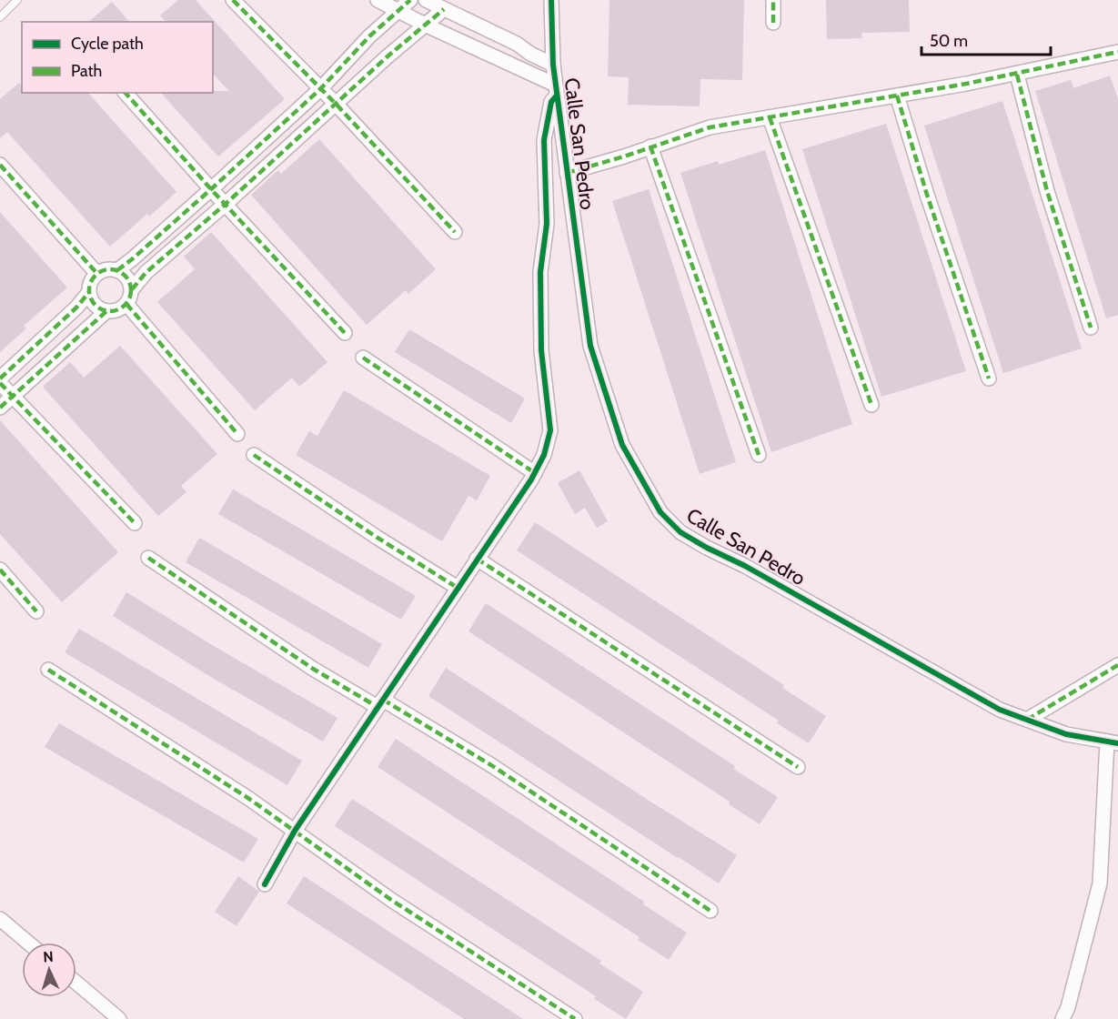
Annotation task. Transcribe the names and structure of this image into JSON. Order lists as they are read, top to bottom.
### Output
{
  "streets": {
    "street": ["Calle San Pedro"]
  },
  "legend": ["Cycle path", "Path"],
  "scale_bar": "50 m",
  "north": "top"
}
